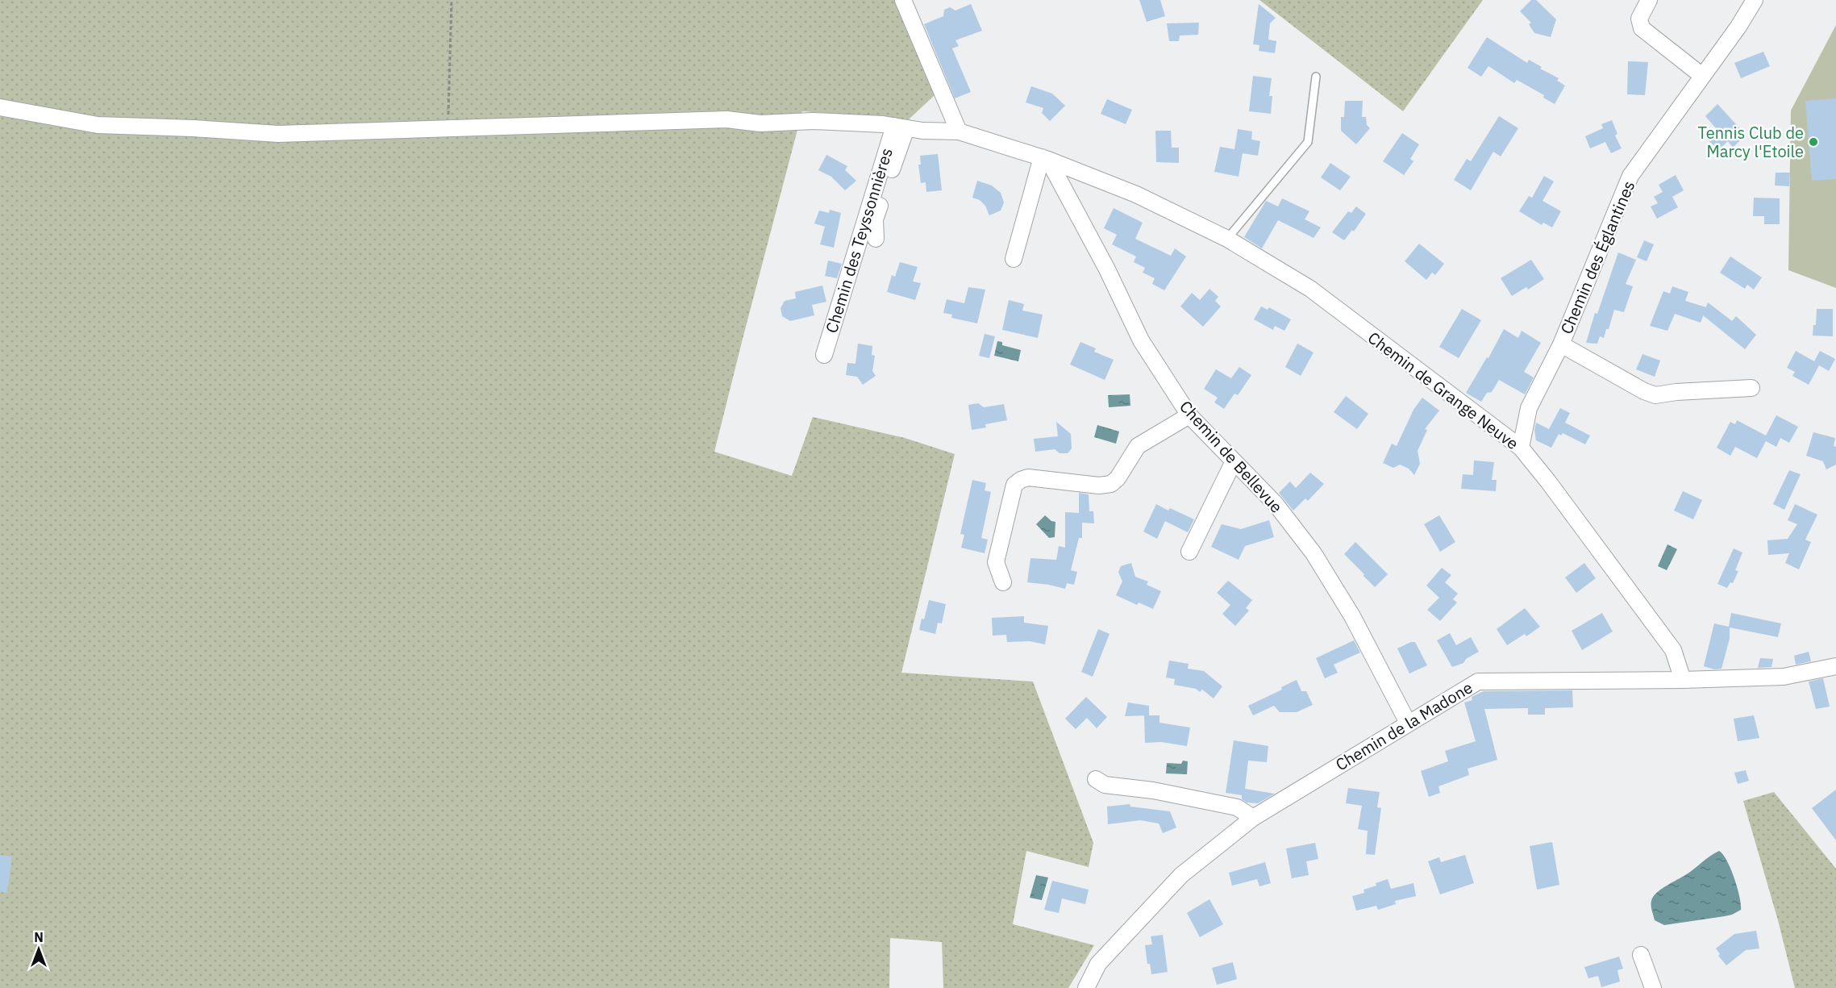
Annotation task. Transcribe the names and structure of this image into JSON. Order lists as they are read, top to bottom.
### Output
{
  "streets": {
    "street": [
      "Chemin des Teyssonnières",
      "Chemin des Églantines",
      "Chemin de Grange Neuve",
      "Chemin de Bellevue",
      "Chemin de la Madone"
    ]
  },
  "crossings": [
    ["Chemin des Teyssonnières", "Chemin de Grange Neuve"],
    ["Chemin des Églantines", "Chemin de Grange Neuve"],
    ["Chemin de Grange Neuve", "Chemin de Bellevue"],
    ["Chemin de Grange Neuve", "Chemin de la Madone"],
    ["Chemin de Bellevue", "Chemin de la Madone"]
  ],
  "places": ["Tennis Club de Marcy l'Etoile"],
  "north": "top"
}
